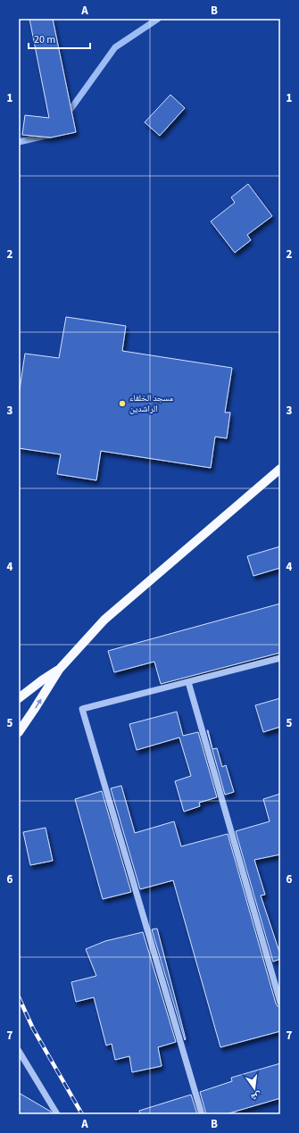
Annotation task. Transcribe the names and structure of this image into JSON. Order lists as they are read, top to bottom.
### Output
{
  "places": ["مسجد الخلفاء الراشدين"],
  "scale_bar": "20 m",
  "north": "bottom",
  "grid": {
    "columns": ["A", "B"],
    "rows": [
      "1",
      "2",
      "3",
      "4",
      "5",
      "6",
      "7"
    ]
  }
}
